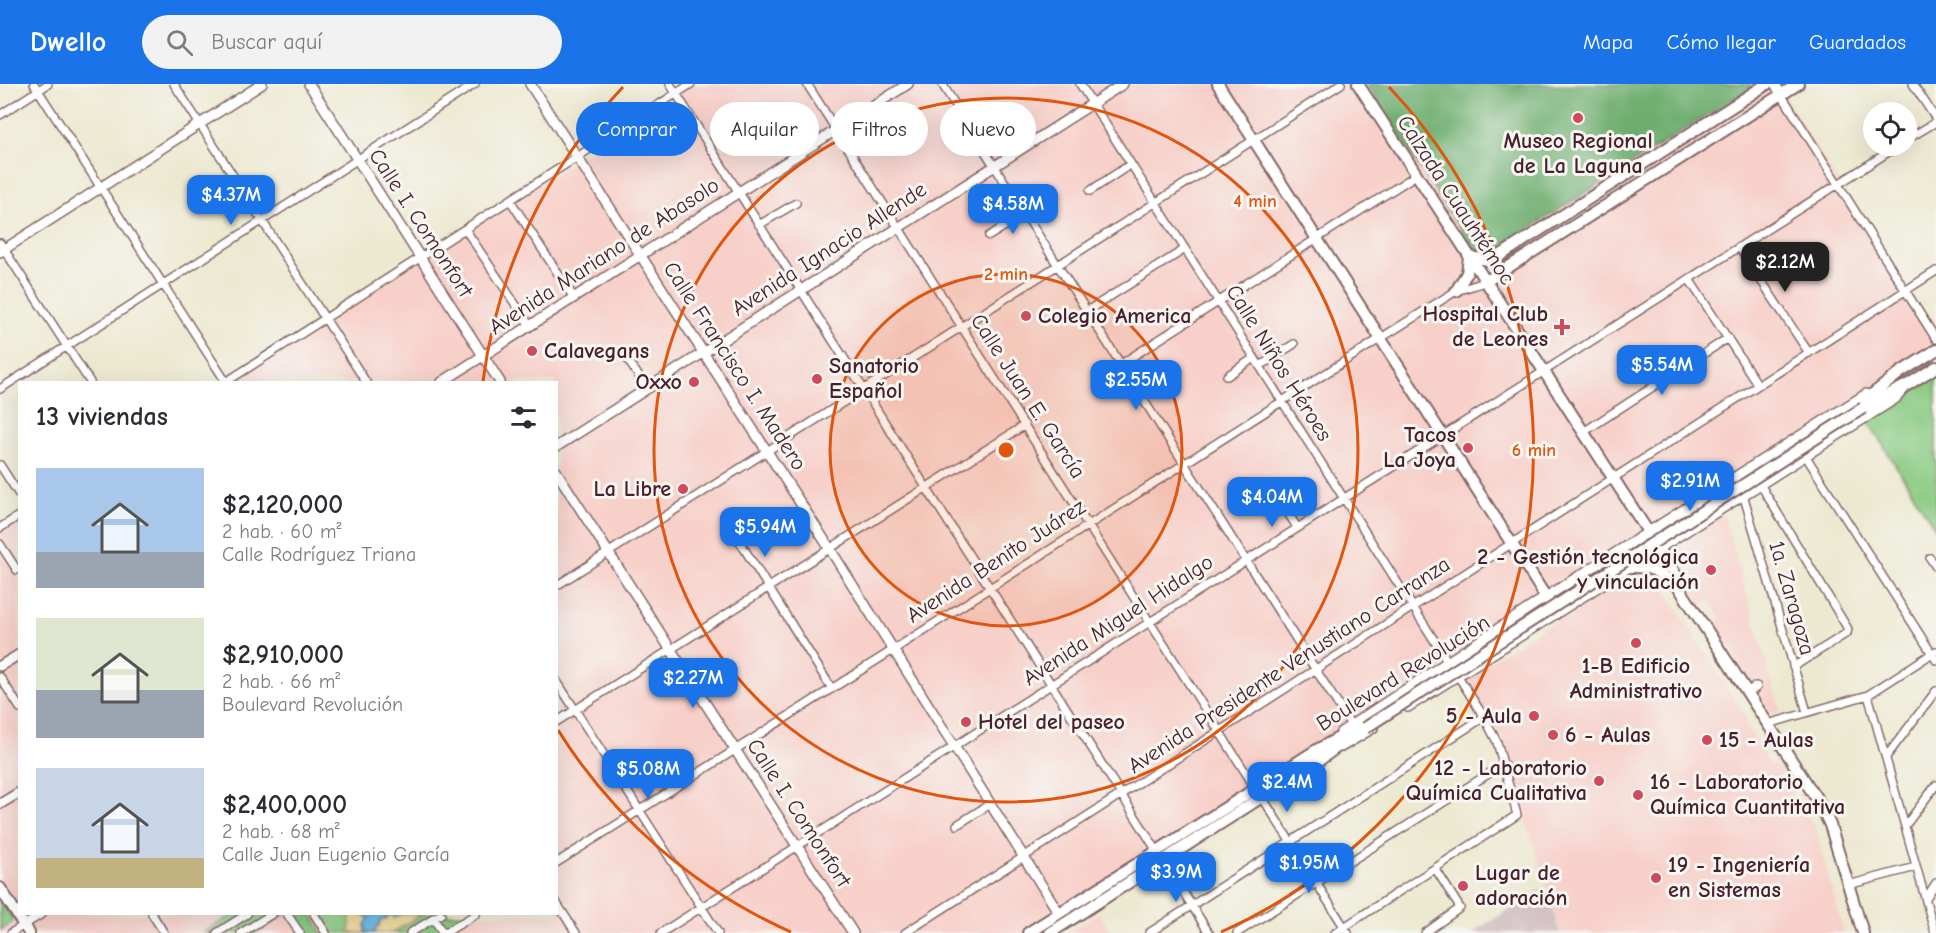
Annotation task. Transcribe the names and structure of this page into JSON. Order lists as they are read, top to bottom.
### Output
{
  "streets": {
    "main road": ["Calzada Cuauhtémoc", "Avenida Benito Juárez", "Boulevard Revolución"],
    "street": [
      "Calle I. Comonfort",
      "Avenida Ignacio Allende",
      "Avenida Mariano de Abasolo",
      "Calle Niños Héroes",
      "Calle Francisco I. Madero",
      "Calle Juan E. García",
      "1a. Zaragoza",
      "Avenida Miguel Hidalgo",
      "Avenida Presidente Venustiano Carranza"
    ]
  },
  "crossings": [
    ["Calzada Cuauhtémoc", "Avenida Benito Juárez"],
    ["Calzada Cuauhtémoc", "Avenida Miguel Hidalgo"],
    ["Calzada Cuauhtémoc", "Avenida Presidente Venustiano Carranza"],
    ["Calzada Cuauhtémoc", "Boulevard Revolución"],
    ["Calle I. Comonfort", "Avenida Mariano de Abasolo"],
    ["Calle I. Comonfort", "Avenida Benito Juárez"],
    ["Calle I. Comonfort", "Avenida Miguel Hidalgo"],
    ["Avenida Ignacio Allende", "Calle Niños Héroes"],
    ["Avenida Ignacio Allende", "Calle Francisco I. Madero"],
    ["Avenida Ignacio Allende", "Calle Juan E. García"],
    ["Avenida Mariano de Abasolo", "Calle Francisco I. Madero"],
    ["Calle Niños Héroes", "Avenida Benito Juárez"],
    ["Calle Niños Héroes", "Avenida Miguel Hidalgo"],
    ["Calle Niños Héroes", "Avenida Presidente Venustiano Carranza"],
    ["Calle Francisco I. Madero", "Avenida Benito Juárez"],
    ["Calle Francisco I. Madero", "Avenida Miguel Hidalgo"],
    ["Calle Francisco I. Madero", "Avenida Presidente Venustiano Carranza"],
    ["Calle Juan E. García", "Avenida Benito Juárez"],
    ["Calle Juan E. García", "Avenida Miguel Hidalgo"],
    ["Calle Juan E. García", "Avenida Presidente Venustiano Carranza"],
    ["Calle Juan E. García", "Boulevard Revolución"],
    ["1a. Zaragoza", "Boulevard Revolución"]
  ],
  "places": {
    "other": [
      "Museo Regional de La Laguna",
      "Colegio America",
      "Calavegans",
      "Sanatorio Español",
      "Oxxo",
      "Tacos La Joya",
      "La Libre",
      "2 - Gestión tecnológica y vinculación",
      "1-B Edificio Administrativo",
      "5 - Aula",
      "Hotel del paseo",
      "6 - Aulas",
      "15 - Aulas",
      "12 - Laboratorio Química Cualitativa",
      "16 - Laboratorio Química Cuantitativa",
      "19 - Ingeniería en Sistemas",
      "Lugar de adoración"
    ],
    "health": ["Hospital Club de Leones"]
  },
  "page": {
    "header": "Dwello",
    "search": "Buscar aquí",
    "nav": ["Mapa", "Cómo llegar", "Guardados"],
    "chip": [
      "Comprar",
      "Alquilar",
      "Filtros",
      "Nuevo"
    ],
    "price": [
      "$4.37M",
      "$4.58M",
      "$2.12M",
      "$5.54M",
      "$2.55M",
      "$2.91M",
      "$4.04M",
      "$5.94M",
      "$2.27M",
      "$5.08M",
      "$2.4M",
      "$1.95M",
      "$3.9M"
    ],
    "heading": "13 viviendas",
    "list": [
      {
        "name": "$2,120,000",
        "note": "2 hab. · 60 m² · Calle Rodríguez Triana"
      },
      {
        "name": "$2,910,000",
        "note": "2 hab. · 66 m² · Boulevard Revolución"
      },
      {
        "name": "$2,400,000",
        "note": "2 hab. · 68 m² · Calle Juan Eugenio García"
      }
    ]
  },
  "rings": ["4 min", "2 min", "6 min"]
}
